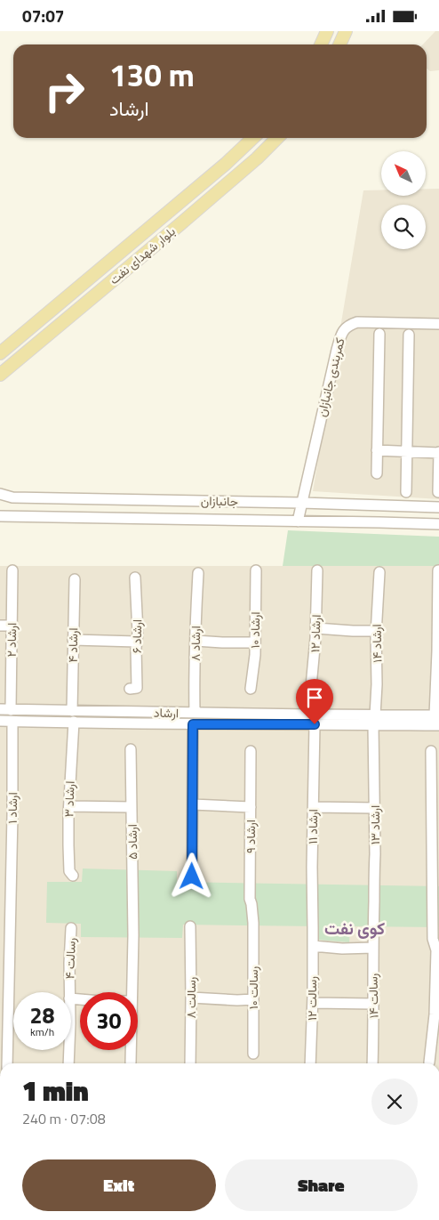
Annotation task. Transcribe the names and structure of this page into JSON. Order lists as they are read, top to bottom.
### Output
{
  "streets": {
    "main road": ["بلوار شهدای نفت"],
    "street": [
      "کمربندی جانبازان",
      "جانبازان",
      "ارشاد ۱۰",
      "ارشاد ۱۲",
      "ارشاد ۶",
      "ارشاد ۲",
      "ارشاد ۸",
      "ارشاد ۱۴",
      "ارشاد ۴",
      "ارشاد",
      "ارشاد ۳",
      "ارشاد ۱",
      "ارشاد ۱۳",
      "ارشاد ۱۱",
      "ارشاد ۹",
      "ارشاد ۵",
      "رسالت ۴",
      "رسالت ۱۰",
      "رسالت ۱۴",
      "رسالت ۸",
      "رسالت ۱۲"
    ]
  },
  "crossings": [
    ["کمربندی جانبازان", "جانبازان"],
    ["ارشاد ۲", "ارشاد"],
    ["ارشاد ۸", "ارشاد"],
    ["ارشاد ۱۴", "ارشاد"],
    ["ارشاد ۱۴", "ارشاد ۱۳"],
    ["ارشاد ۴", "ارشاد"],
    ["ارشاد", "ارشاد ۳"],
    ["ارشاد", "ارشاد ۱"],
    ["ارشاد", "ارشاد ۱۳"],
    ["ارشاد", "ارشاد ۱۱"],
    ["ارشاد ۱۳", "رسالت ۱۴"],
    ["ارشاد ۱۱", "رسالت ۱۲"],
    ["ارشاد ۹", "رسالت ۱۰"]
  ],
  "districts": ["کوی نفت"],
  "north": "top left",
  "page": {
    "status": "07:07",
    "turn": ["130 m", "ارشاد"],
    "speed": "28 km/h",
    "limit": "30",
    "heading": ["1 min", "240 m · 07:08"],
    "buttons": ["Exit", "Share"]
  }
}
